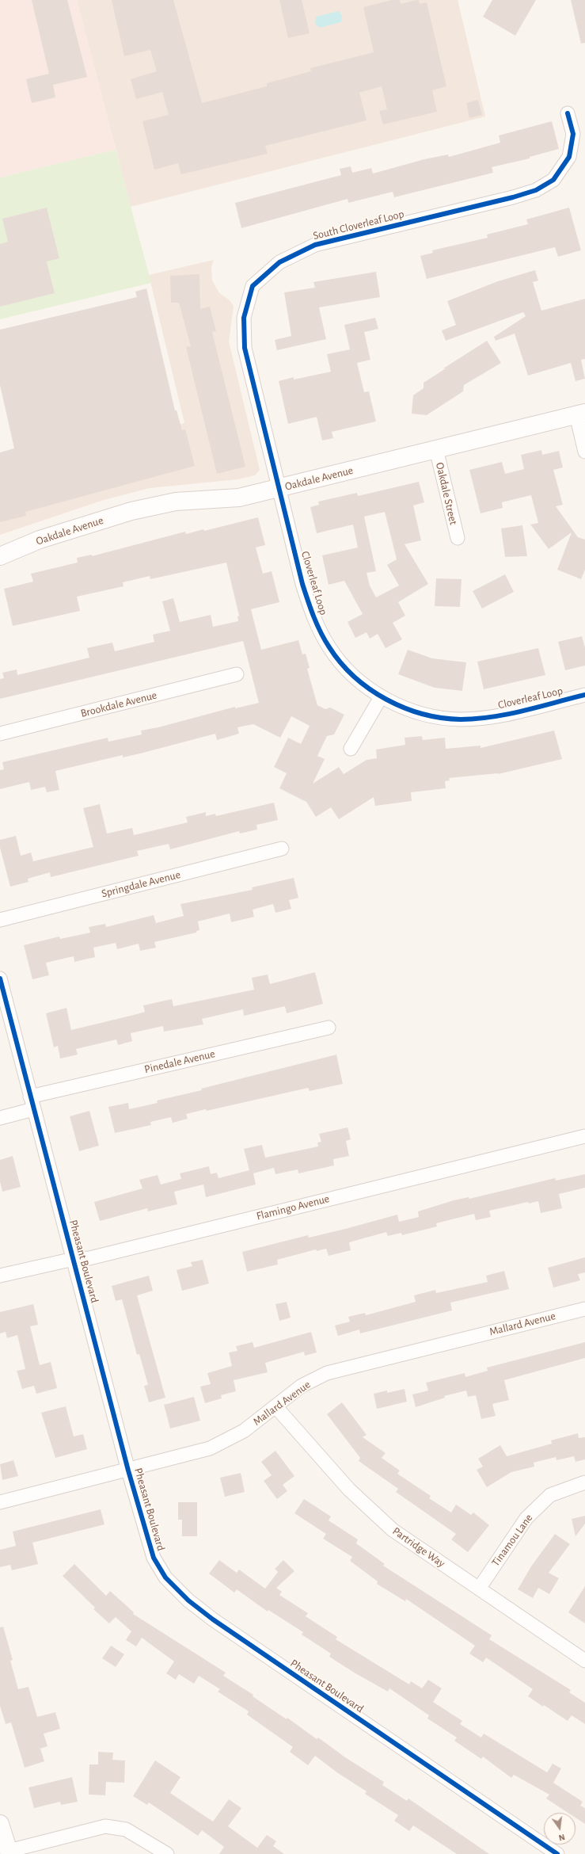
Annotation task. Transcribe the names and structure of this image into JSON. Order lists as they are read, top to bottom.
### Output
{
  "streets": {
    "street": [
      "South Cloverleaf Loop",
      "Oakdale Avenue",
      "Oakdale Street",
      "Cloverleaf Loop",
      "Brookdale Avenue",
      "Springdale Avenue",
      "Pinedale Avenue",
      "Flamingo Avenue",
      "Pheasant Boulevard",
      "Mallard Avenue",
      "Tinamou Lane",
      "Partridge Way"
    ]
  },
  "crossings": [
    ["South Cloverleaf Loop", "Oakdale Avenue"],
    ["South Cloverleaf Loop", "Cloverleaf Loop"],
    ["Oakdale Avenue", "Oakdale Street"],
    ["Oakdale Avenue", "Cloverleaf Loop"],
    ["Pinedale Avenue", "Pheasant Boulevard"],
    ["Flamingo Avenue", "Pheasant Boulevard"],
    ["Pheasant Boulevard", "Mallard Avenue"],
    ["Mallard Avenue", "Partridge Way"],
    ["Tinamou Lane", "Partridge Way"]
  ],
  "north": "bottom"
}
